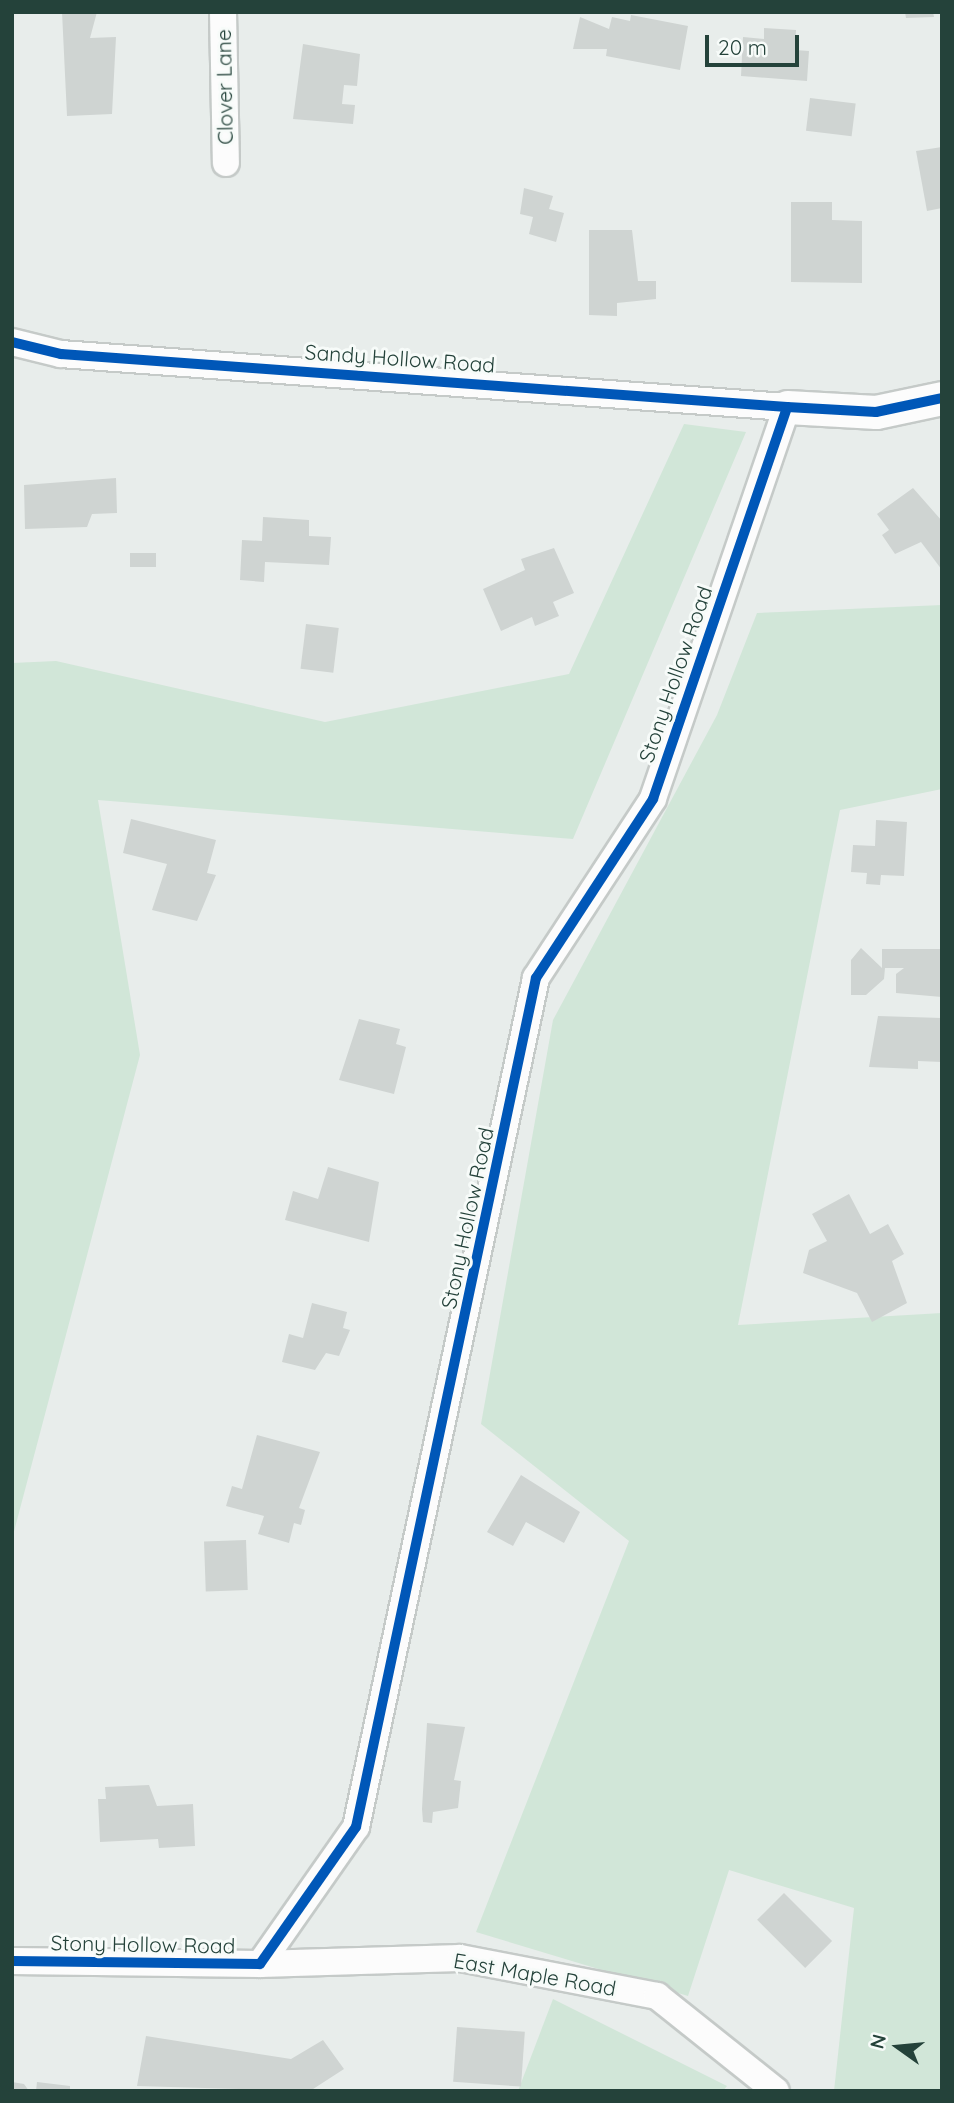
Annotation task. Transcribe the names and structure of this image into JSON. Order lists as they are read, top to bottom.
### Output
{
  "streets": {
    "street": [
      "Clover Lane",
      "Sandy Hollow Road",
      "Stony Hollow Road",
      "East Maple Road"
    ]
  },
  "crossings": [
    ["Sandy Hollow Road", "Stony Hollow Road"],
    ["Stony Hollow Road", "East Maple Road"]
  ],
  "scale_bar": "20 m",
  "north": "left"
}
